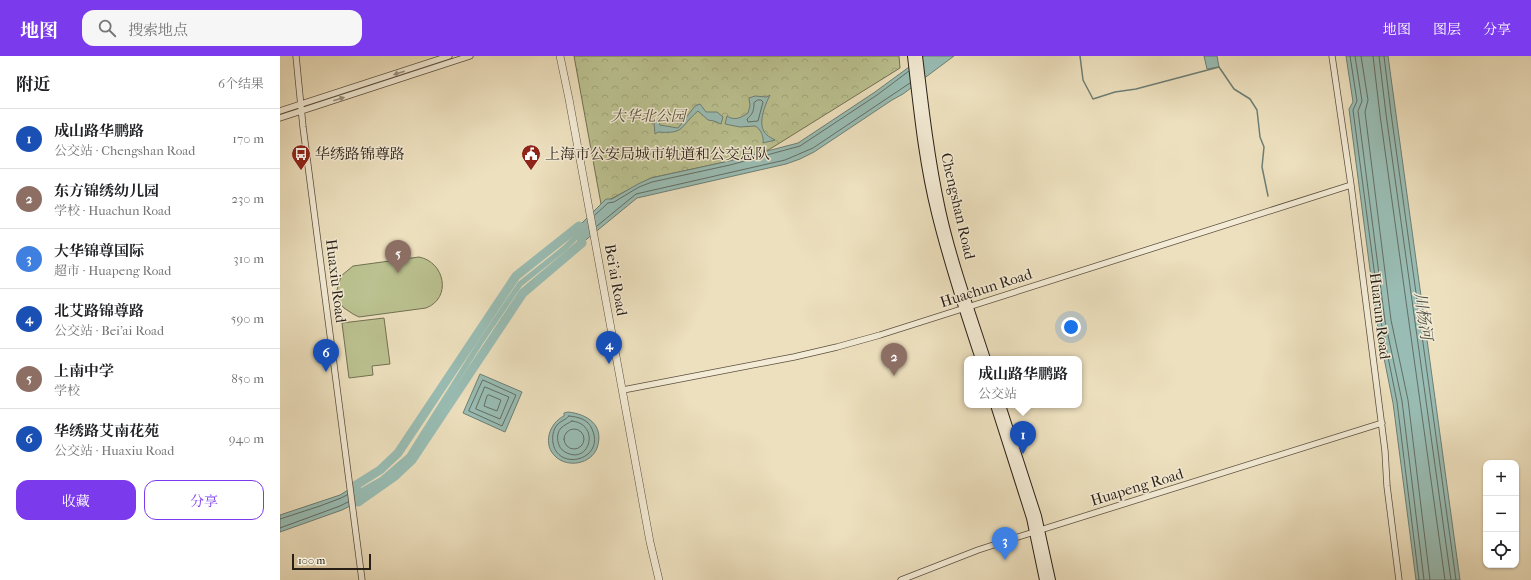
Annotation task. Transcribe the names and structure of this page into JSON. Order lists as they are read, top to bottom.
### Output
{
  "streets": {
    "main road": ["Chengshan Road"],
    "street": [
      "Bei'ai Road",
      "Huaxiu Road",
      "Huachun Road",
      "Huarun Road",
      "Huapeng Road"
    ]
  },
  "crossings": [
    ["Chengshan Road", "Huachun Road"],
    ["Bei'ai Road", "Huachun Road"],
    ["Huachun Road", "Huarun Road"],
    ["Huarun Road", "Huapeng Road"]
  ],
  "water": ["川杨河"],
  "parks": ["大华北公园"],
  "places": {
    "bus stop": ["华绣路锦尊路"],
    "public building": ["上海市公安局城市轨道和公交总队"]
  },
  "scale_bar": "100 m",
  "page": {
    "header": "地图",
    "search": "搜索地点",
    "nav": ["地图", "图层", "分享"],
    "heading": ["附近", "6个结果"],
    "list": [
      {
        "mark": "1",
        "name": "成山路华鹏路",
        "note": "公交站 · Chengshan Road",
        "value": "170 m"
      },
      {
        "mark": "2",
        "name": "东方锦绣幼儿园",
        "note": "学校 · Huachun Road",
        "value": "230 m"
      },
      {
        "mark": "3",
        "name": "大华锦尊国际",
        "note": "超市 · Huapeng Road",
        "value": "310 m"
      },
      {
        "mark": "4",
        "name": "北艾路锦尊路",
        "note": "公交站 · Bei'ai Road",
        "value": "590 m"
      },
      {
        "mark": "5",
        "name": "上南中学",
        "note": "学校",
        "value": "850 m"
      },
      {
        "mark": "6",
        "name": "华绣路艾南花苑",
        "note": "公交站 · Huaxiu Road",
        "value": "940 m"
      }
    ],
    "pins": [
      "5",
      "4",
      "6",
      "2",
      "1",
      "3"
    ],
    "popup": ["成山路华鹏路", "公交站"],
    "map_buttons": ["+", "−"],
    "buttons": ["收藏", "分享"],
    "scale": "100 m"
  }
}
